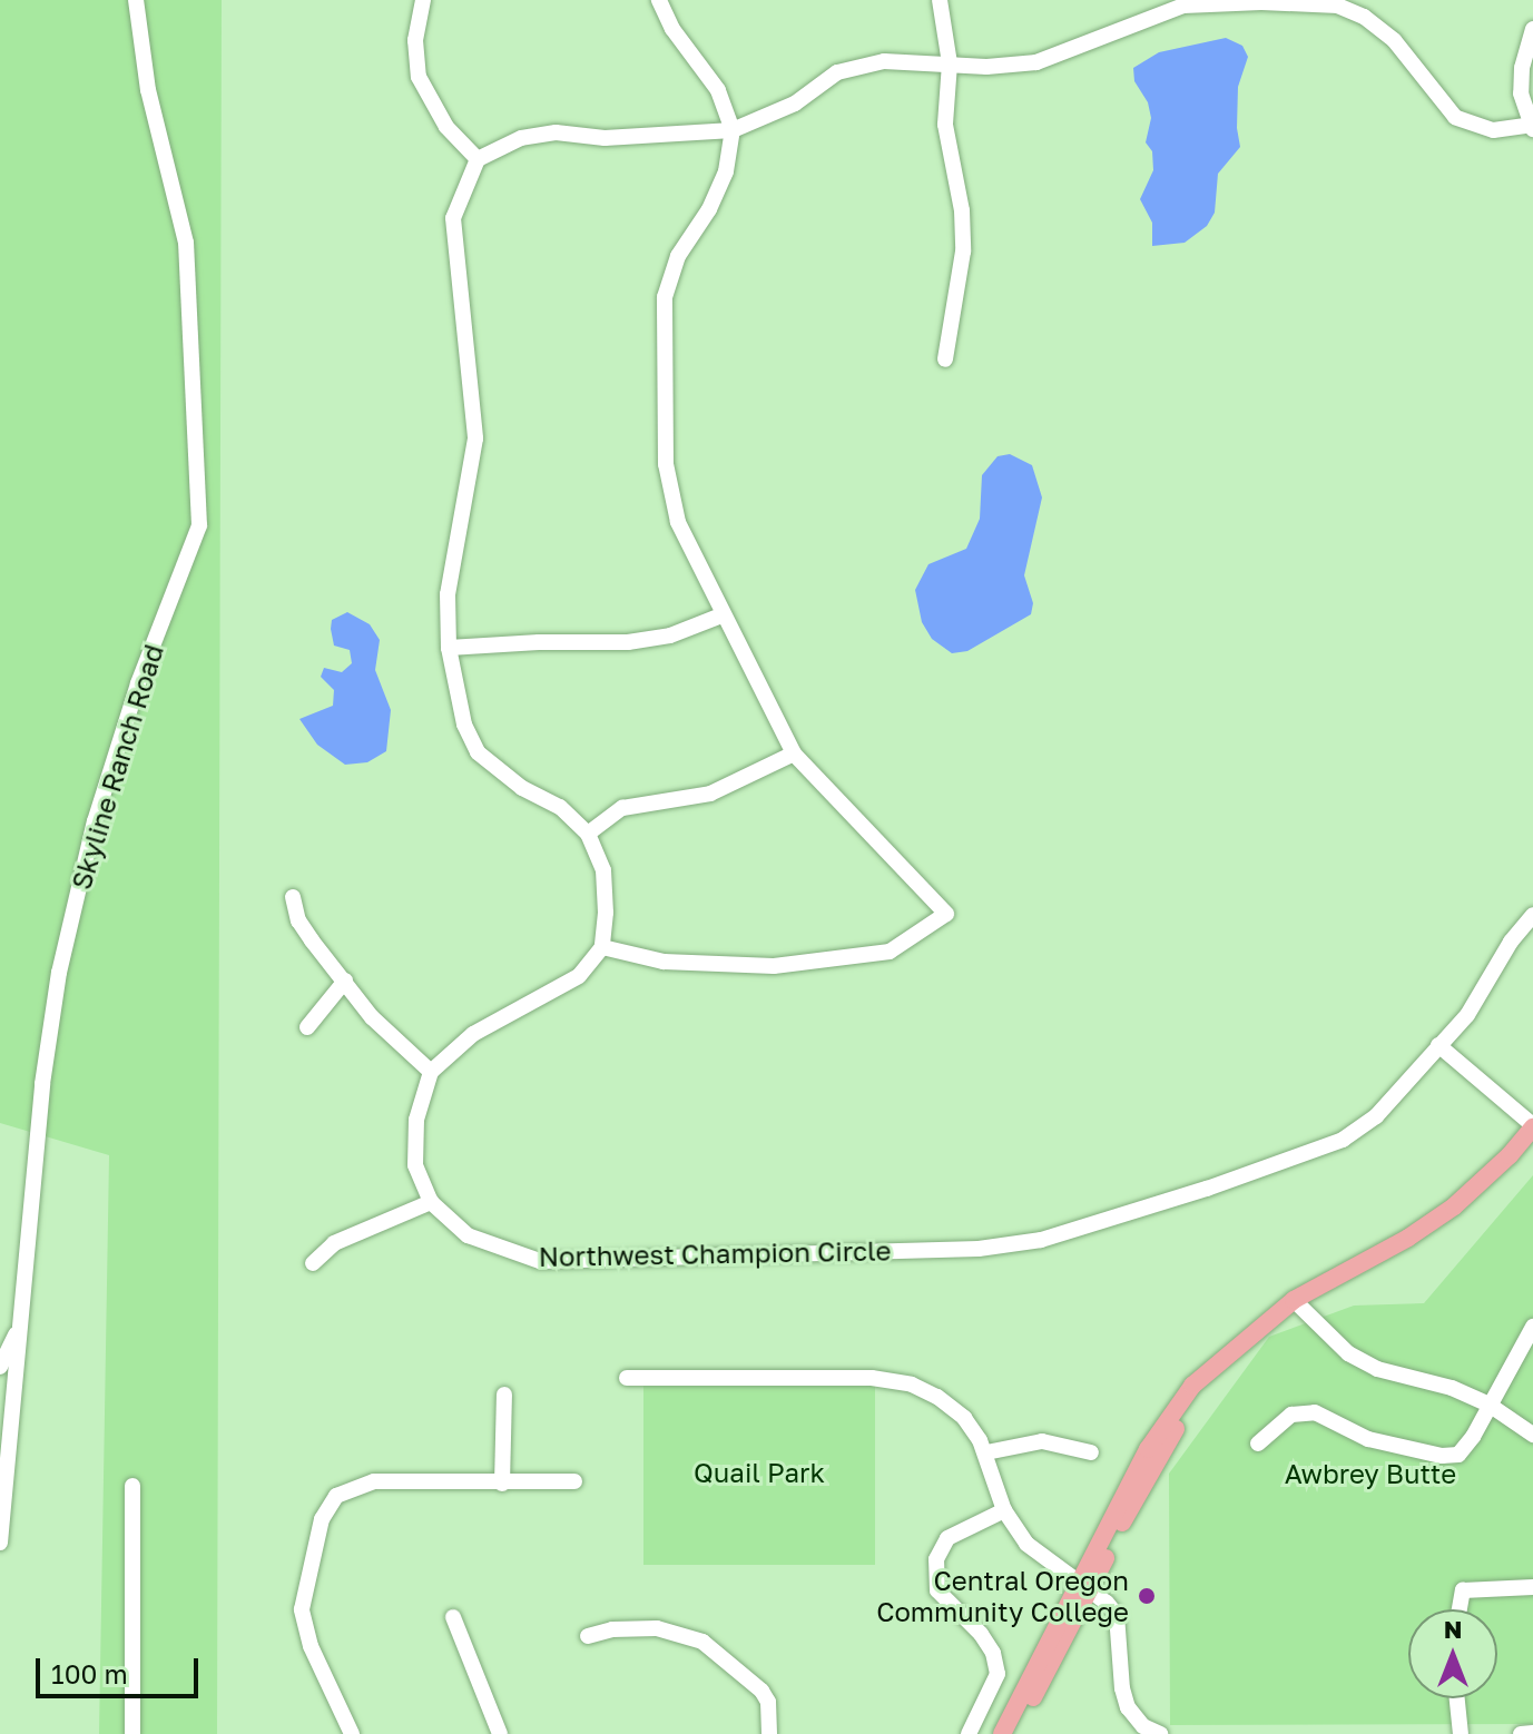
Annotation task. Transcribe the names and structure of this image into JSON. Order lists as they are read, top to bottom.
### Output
{
  "streets": {
    "street": ["Skyline Ranch Road", "Northwest Champion Circle"]
  },
  "parks": ["Quail Park", "Awbrey Butte"],
  "places": ["Central Oregon Community College"],
  "scale_bar": "100 m",
  "north": "top"
}
